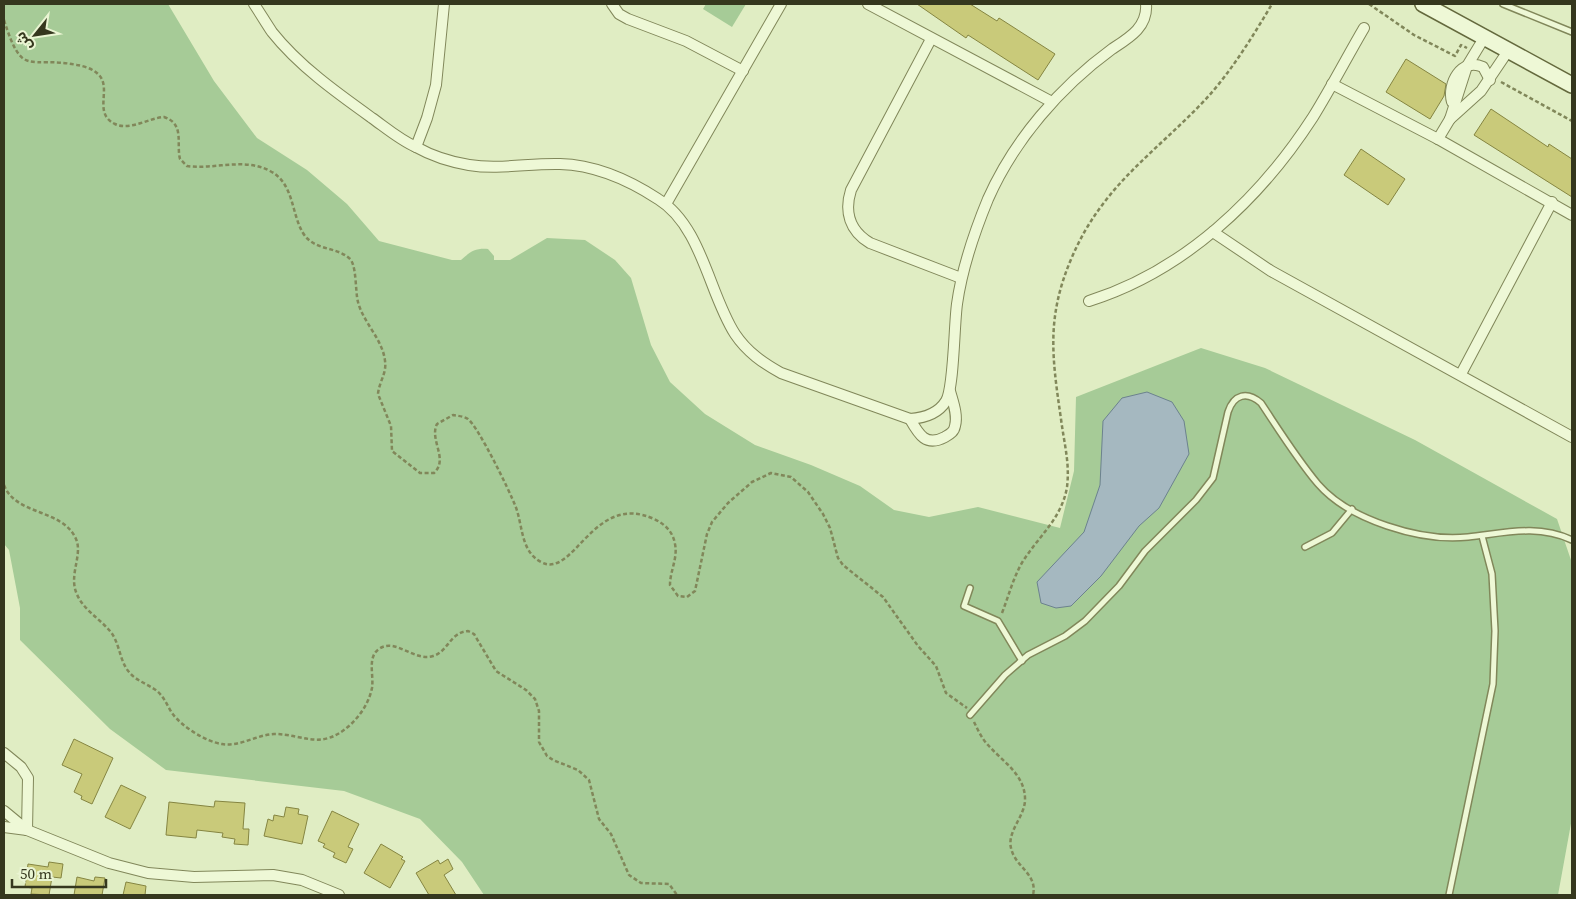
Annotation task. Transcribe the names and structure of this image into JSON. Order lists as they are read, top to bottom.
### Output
{
  "scale_bar": "50 m",
  "north": "bottom left"
}
